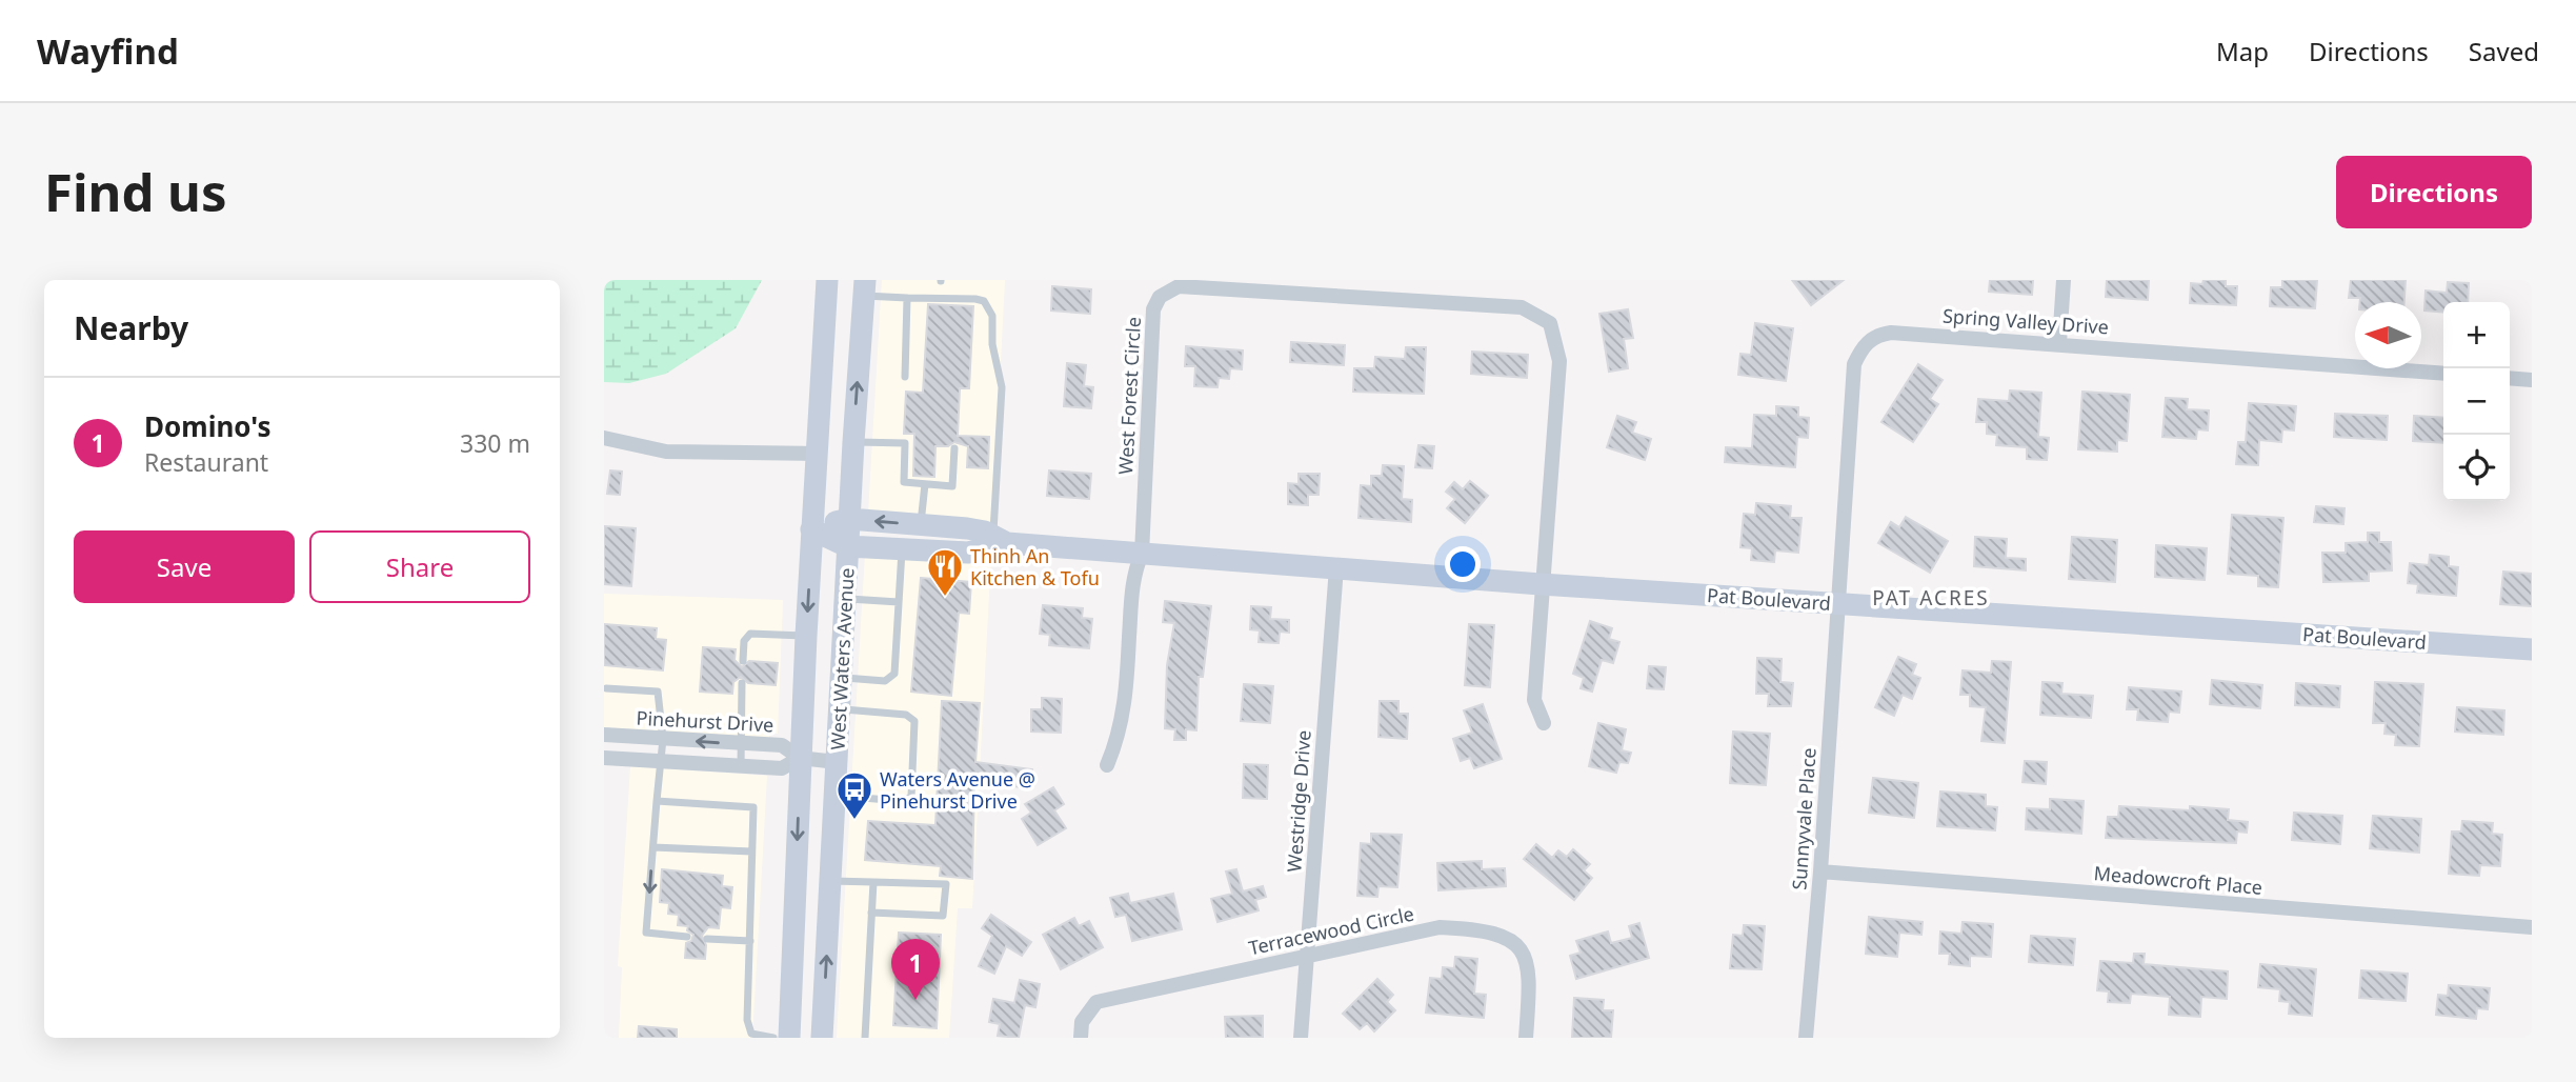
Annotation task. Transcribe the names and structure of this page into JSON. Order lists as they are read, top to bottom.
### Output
{
  "streets": {
    "street": [
      "Spring Valley Drive",
      "West Forest Circle",
      "Pat Boulevard",
      "West Waters Avenue",
      "Pinehurst Drive",
      "Westridge Drive",
      "Sunnyvale Place",
      "Meadowcroft Place",
      "Terracewood Circle"
    ]
  },
  "crossings": [
    ["Spring Valley Drive", "Pat Boulevard"],
    ["Spring Valley Drive", "Sunnyvale Place"],
    ["West Forest Circle", "Pat Boulevard"],
    ["Pat Boulevard", "West Waters Avenue"],
    ["Pat Boulevard", "Westridge Drive"],
    ["Pat Boulevard", "Sunnyvale Place"],
    ["West Waters Avenue", "Pinehurst Drive"],
    ["Westridge Drive", "Terracewood Circle"],
    ["Sunnyvale Place", "Meadowcroft Place"]
  ],
  "districts": ["PAT ACRES"],
  "places": {
    "restaurant": ["Thinh An Kitchen & Tofu"],
    "bus stop": ["Waters Avenue @ Pinehurst Drive"]
  },
  "north": "left",
  "page": {
    "header": "Wayfind",
    "nav": ["Map", "Directions", "Saved"],
    "buttons": [
      "Directions",
      ["Save", "Share"]
    ],
    "title": "Find us",
    "heading": "Nearby",
    "map_buttons": ["+", "−"],
    "list": [
      {
        "mark": "1",
        "name": "Domino's",
        "note": "Restaurant",
        "value": "330 m"
      }
    ],
    "pins": "1"
  }
}
